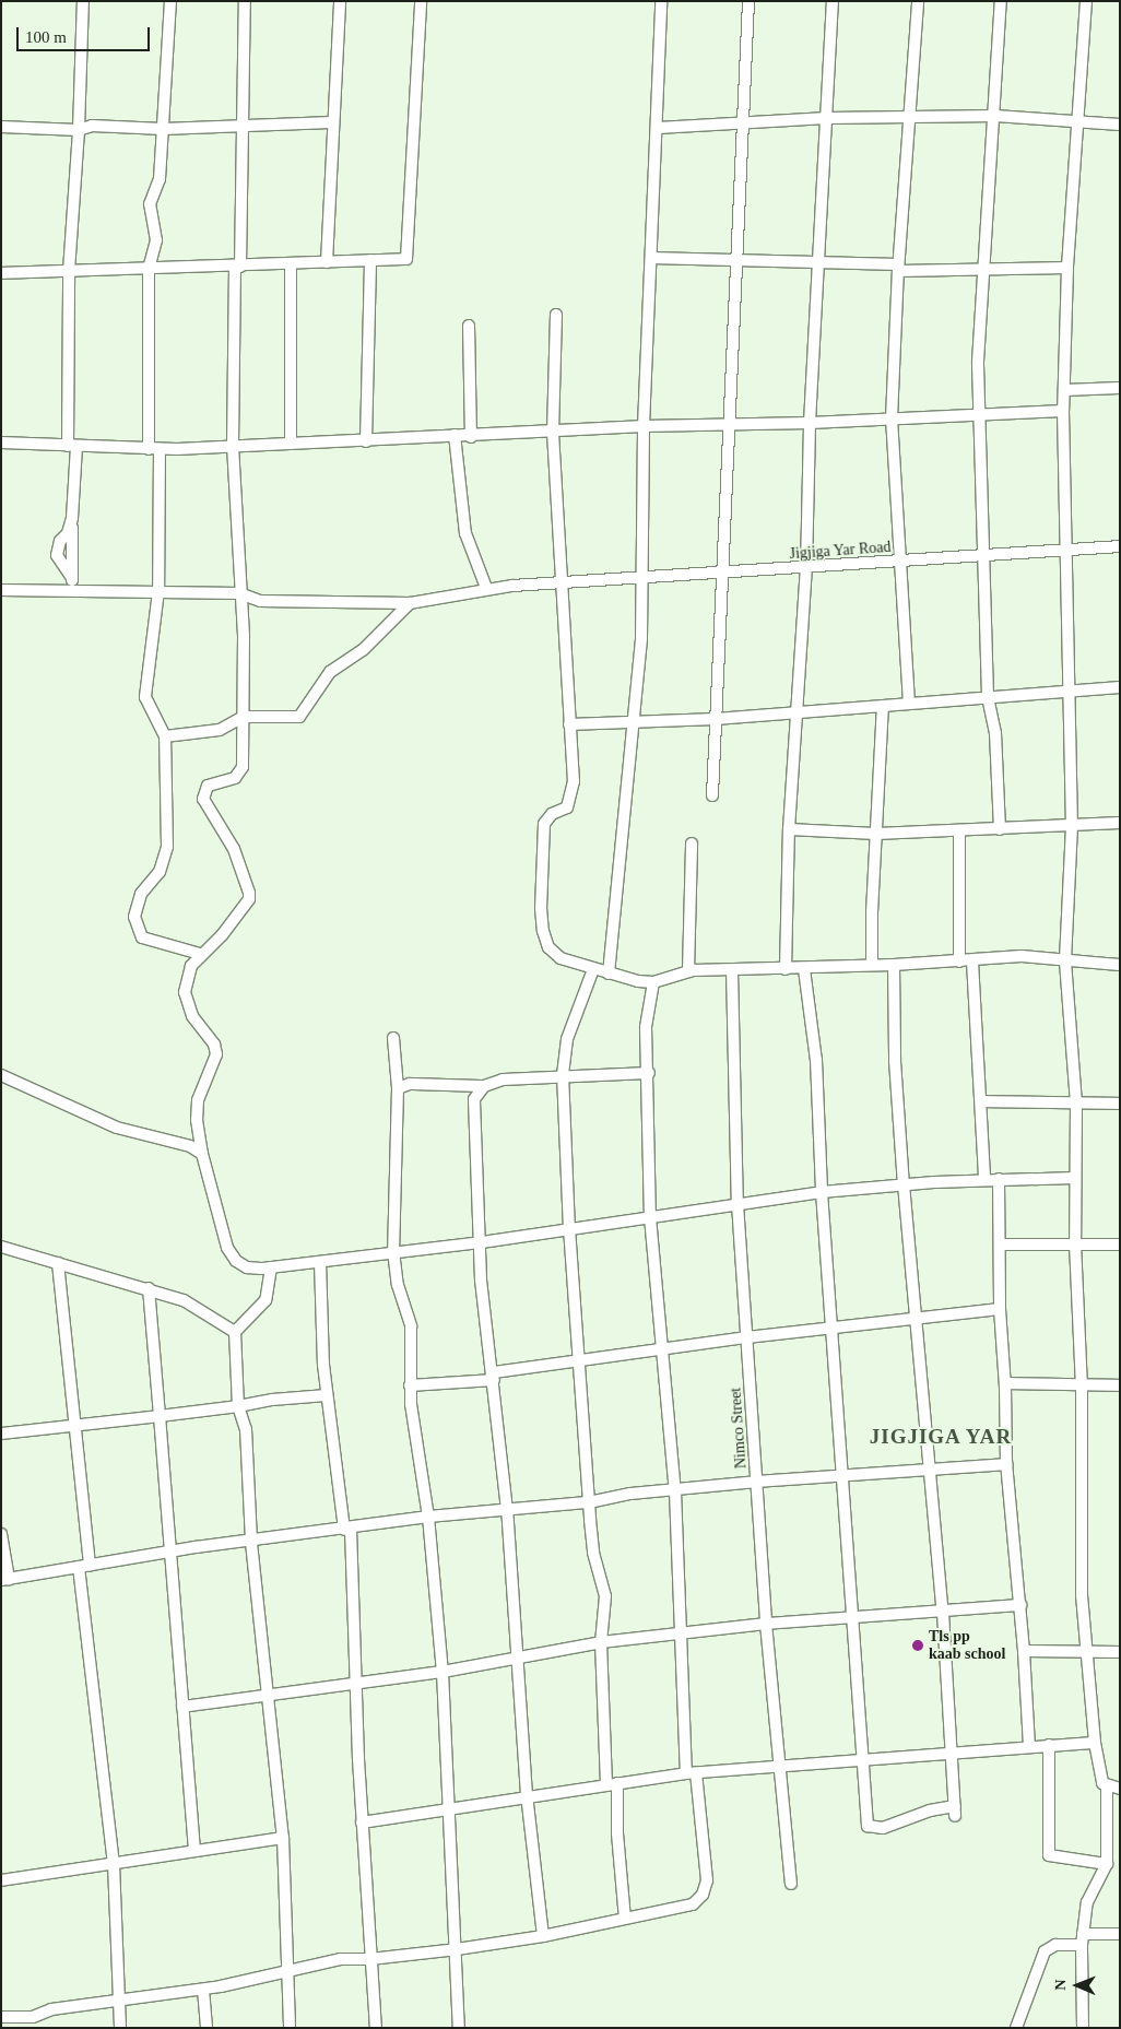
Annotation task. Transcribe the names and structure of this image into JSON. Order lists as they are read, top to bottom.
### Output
{
  "streets": {
    "street": ["Jigjiga Yar Road", "Nimco Street"]
  },
  "districts": ["JIGJIGA YAR"],
  "places": ["Tls pp kaab school"],
  "scale_bar": "100 m",
  "north": "left"
}
